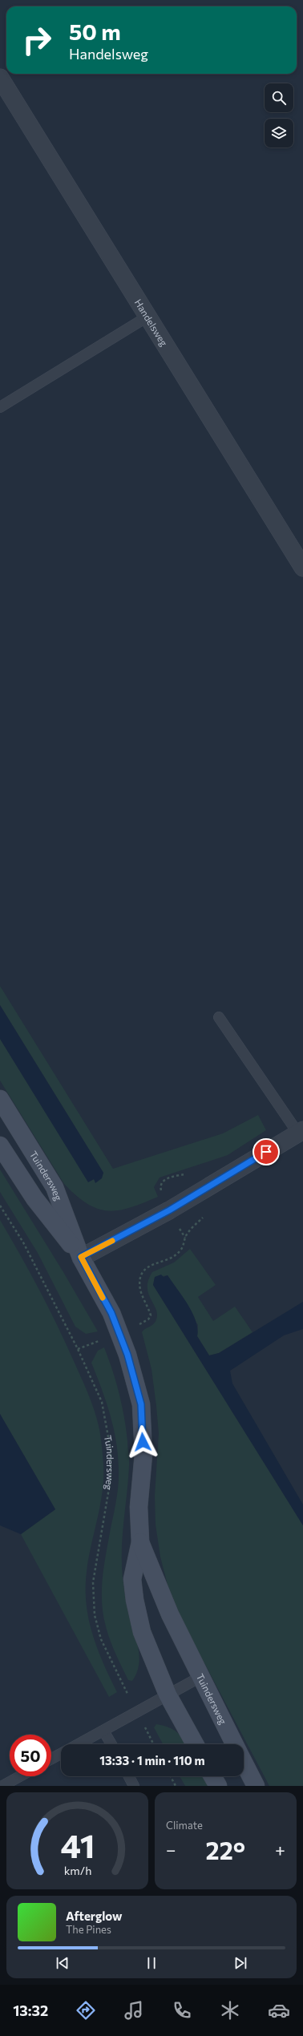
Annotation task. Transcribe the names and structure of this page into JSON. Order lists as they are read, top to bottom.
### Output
{
  "streets": {
    "main road": ["Tuindersweg"],
    "street": ["Handelsweg"]
  },
  "page": {
    "turn": ["50 m", "Handelsweg"],
    "limit": "50",
    "trip": "13:33 · 1 min · 110 m",
    "tile": "Climate",
    "heat": ["−", "22°", "+"],
    "song": ["Afterglow", "The Pines"],
    "tabs": "13:32",
    "gauge": ["41", "km/h"]
  }
}
